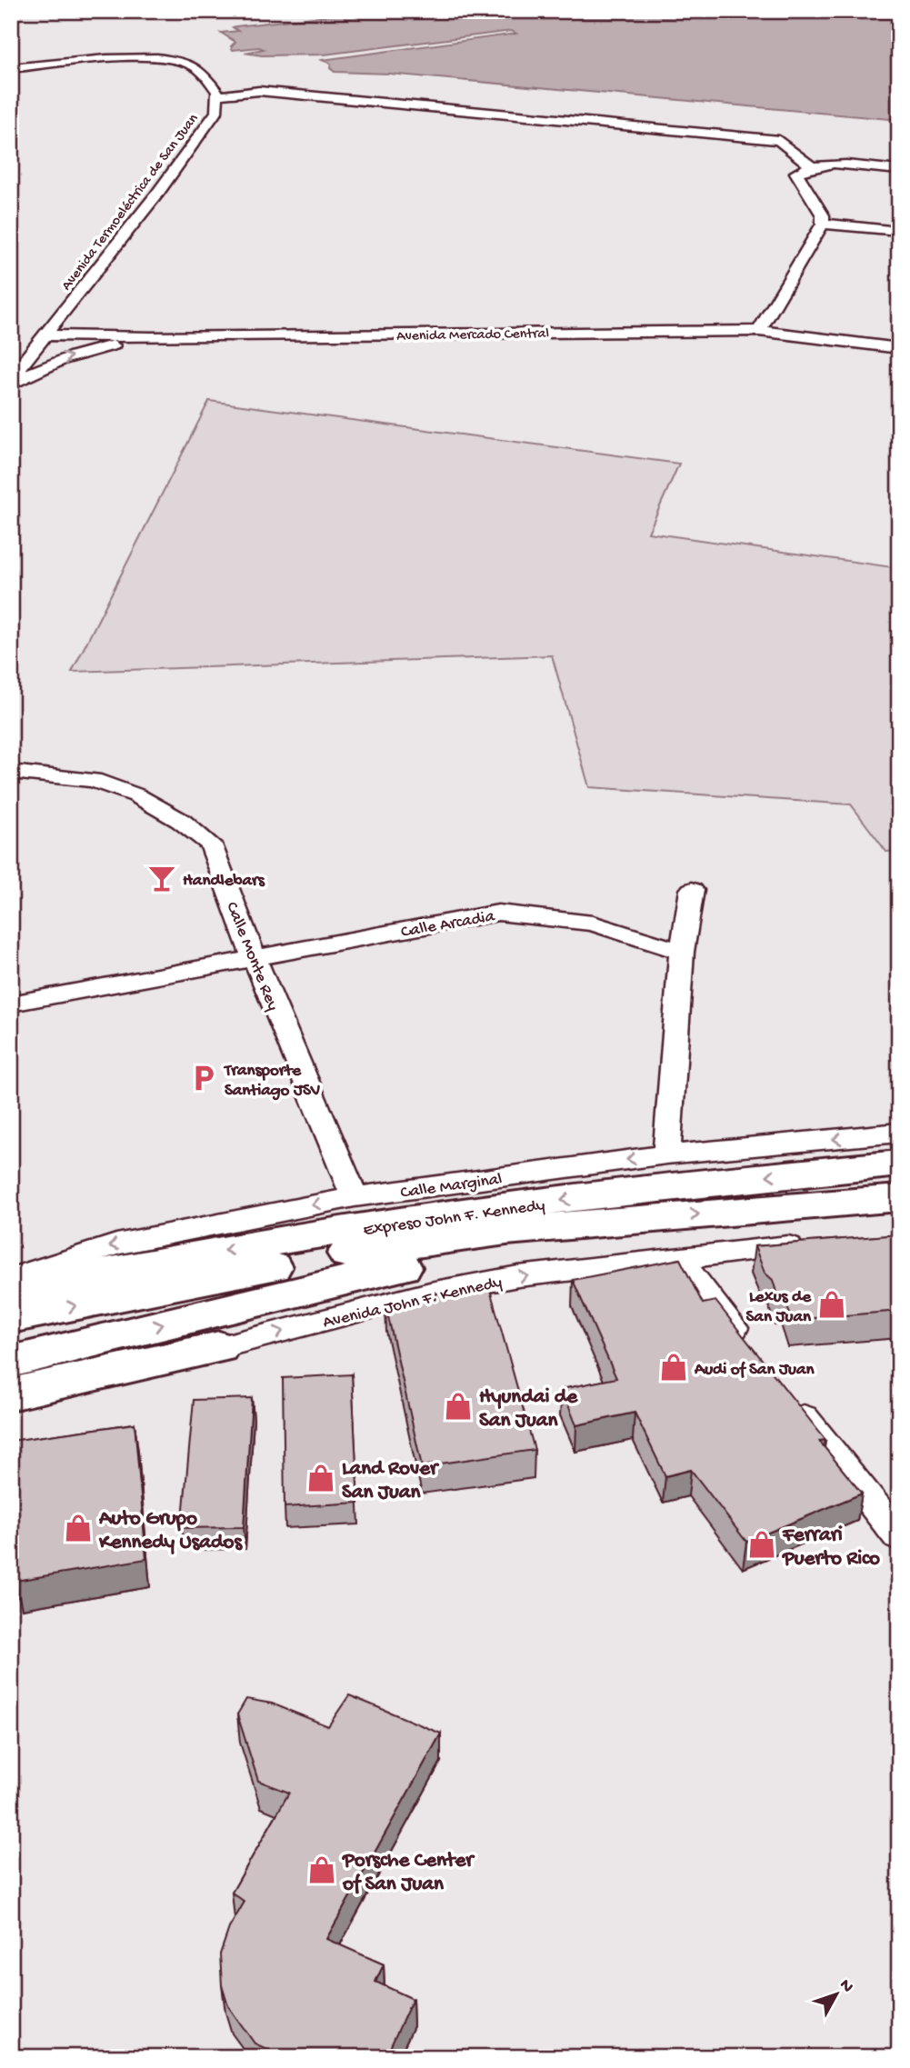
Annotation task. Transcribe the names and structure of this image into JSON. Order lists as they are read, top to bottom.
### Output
{
  "streets": {
    "highway": ["Expreso John F. Kennedy"],
    "street": [
      "Avenida Termoeléctrica de San Juan",
      "Avenida Mercado Central",
      "Calle Arcadia",
      "Calle Monte Rey",
      "Calle Marginal",
      "Avenida John F. Kennedy"
    ]
  },
  "crossings": [
    ["Avenida Termoeléctrica de San Juan", "Avenida Mercado Central"],
    ["Calle Arcadia", "Calle Monte Rey"],
    ["Calle Monte Rey", "Calle Marginal"]
  ],
  "one_way": ["Calle Marginal", "Avenida John F. Kennedy"],
  "places": {
    "bar": ["Handlebars"],
    "parking": ["Transporte Santiago JSV"],
    "shop": [
      "Lexus de San Juan",
      "Audi of San Juan",
      "Hyundai de San Juan",
      "Land Rover San Juan",
      "Auto Grupo Kennedy Usados",
      "Ferrari Puerto Rico",
      "Porsche Center of San Juan"
    ]
  },
  "north": "top right"
}
